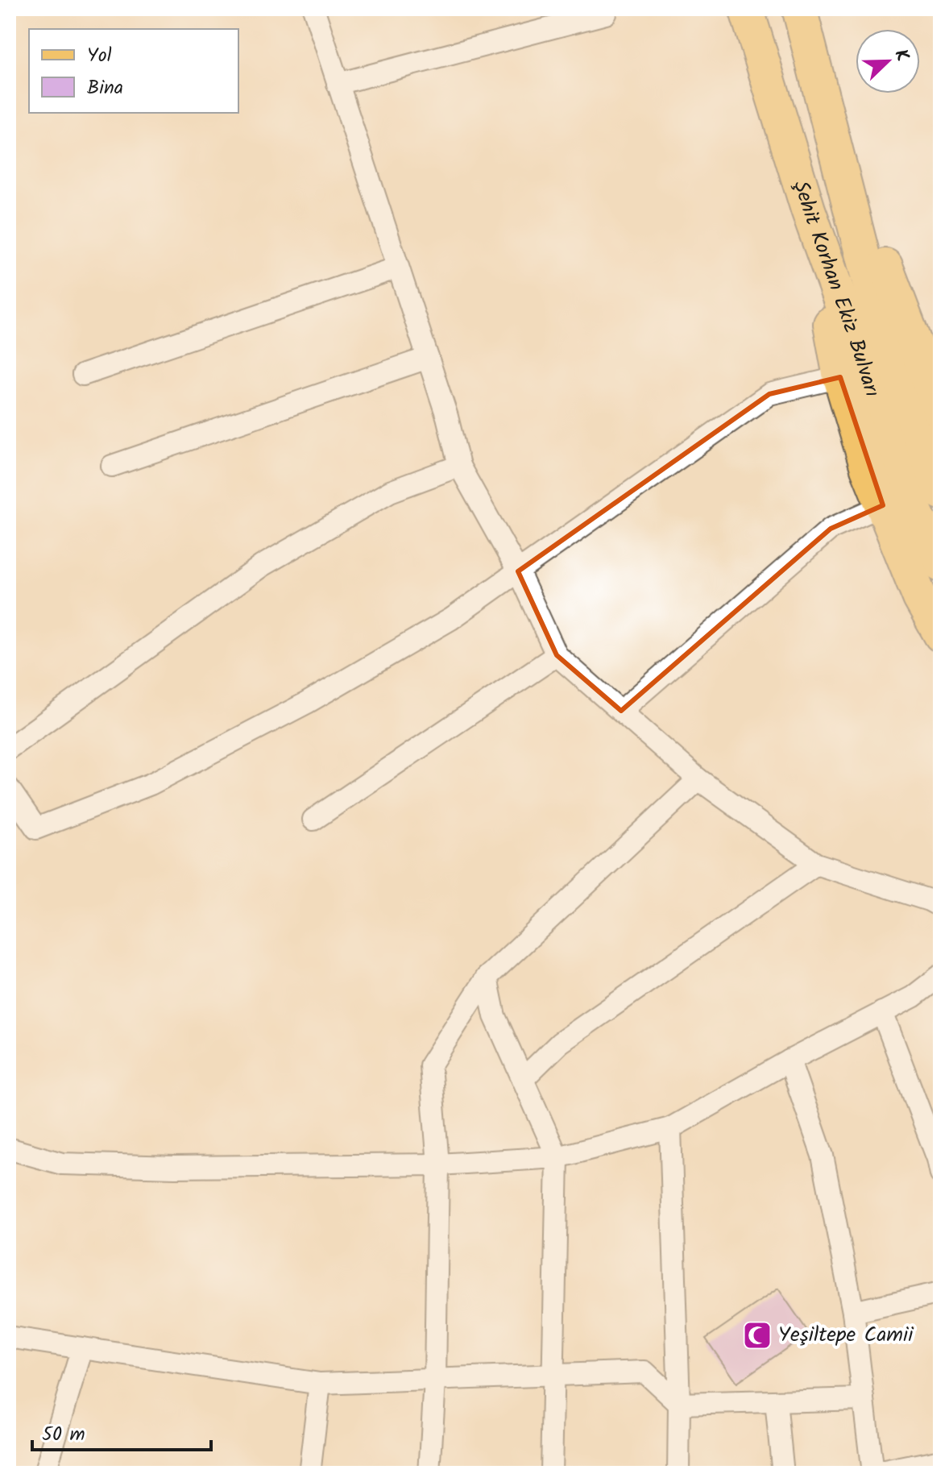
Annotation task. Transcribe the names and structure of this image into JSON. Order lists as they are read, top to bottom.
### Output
{
  "streets": {
    "main road": ["Şehit Korhan Ekiz Bulvarı"]
  },
  "places": {
    "mosque": ["Yeşiltepe Camii"]
  },
  "legend": ["Yol", "Bina"],
  "scale_bar": "50 m",
  "north": "top right"
}
